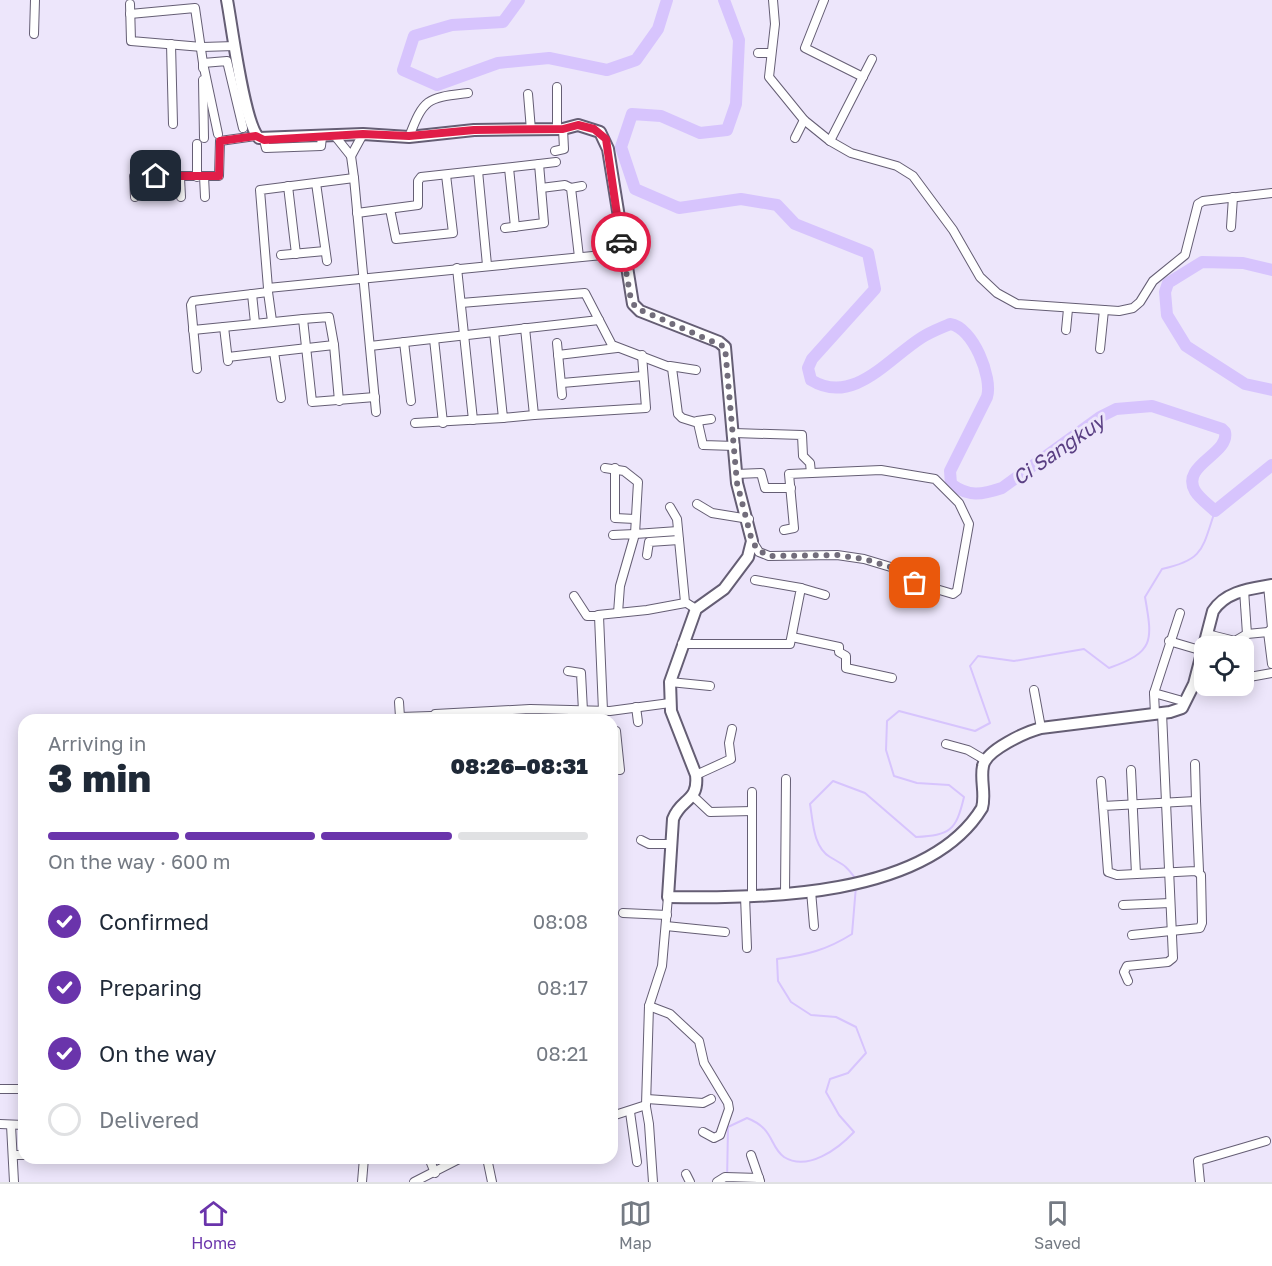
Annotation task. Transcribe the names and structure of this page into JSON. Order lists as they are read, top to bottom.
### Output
{
  "water": ["Ci Sangkuy"],
  "page": {
    "heading": ["3 min", "Arriving in", "08:26–08:31"],
    "bar": "On the way · 600 m",
    "list": [
      ["Confirmed", "08:08"],
      ["Preparing", "08:17"],
      ["On the way", "08:21"],
      "Delivered"
    ],
    "tabs": ["Home", "Map", "Saved"]
  }
}
